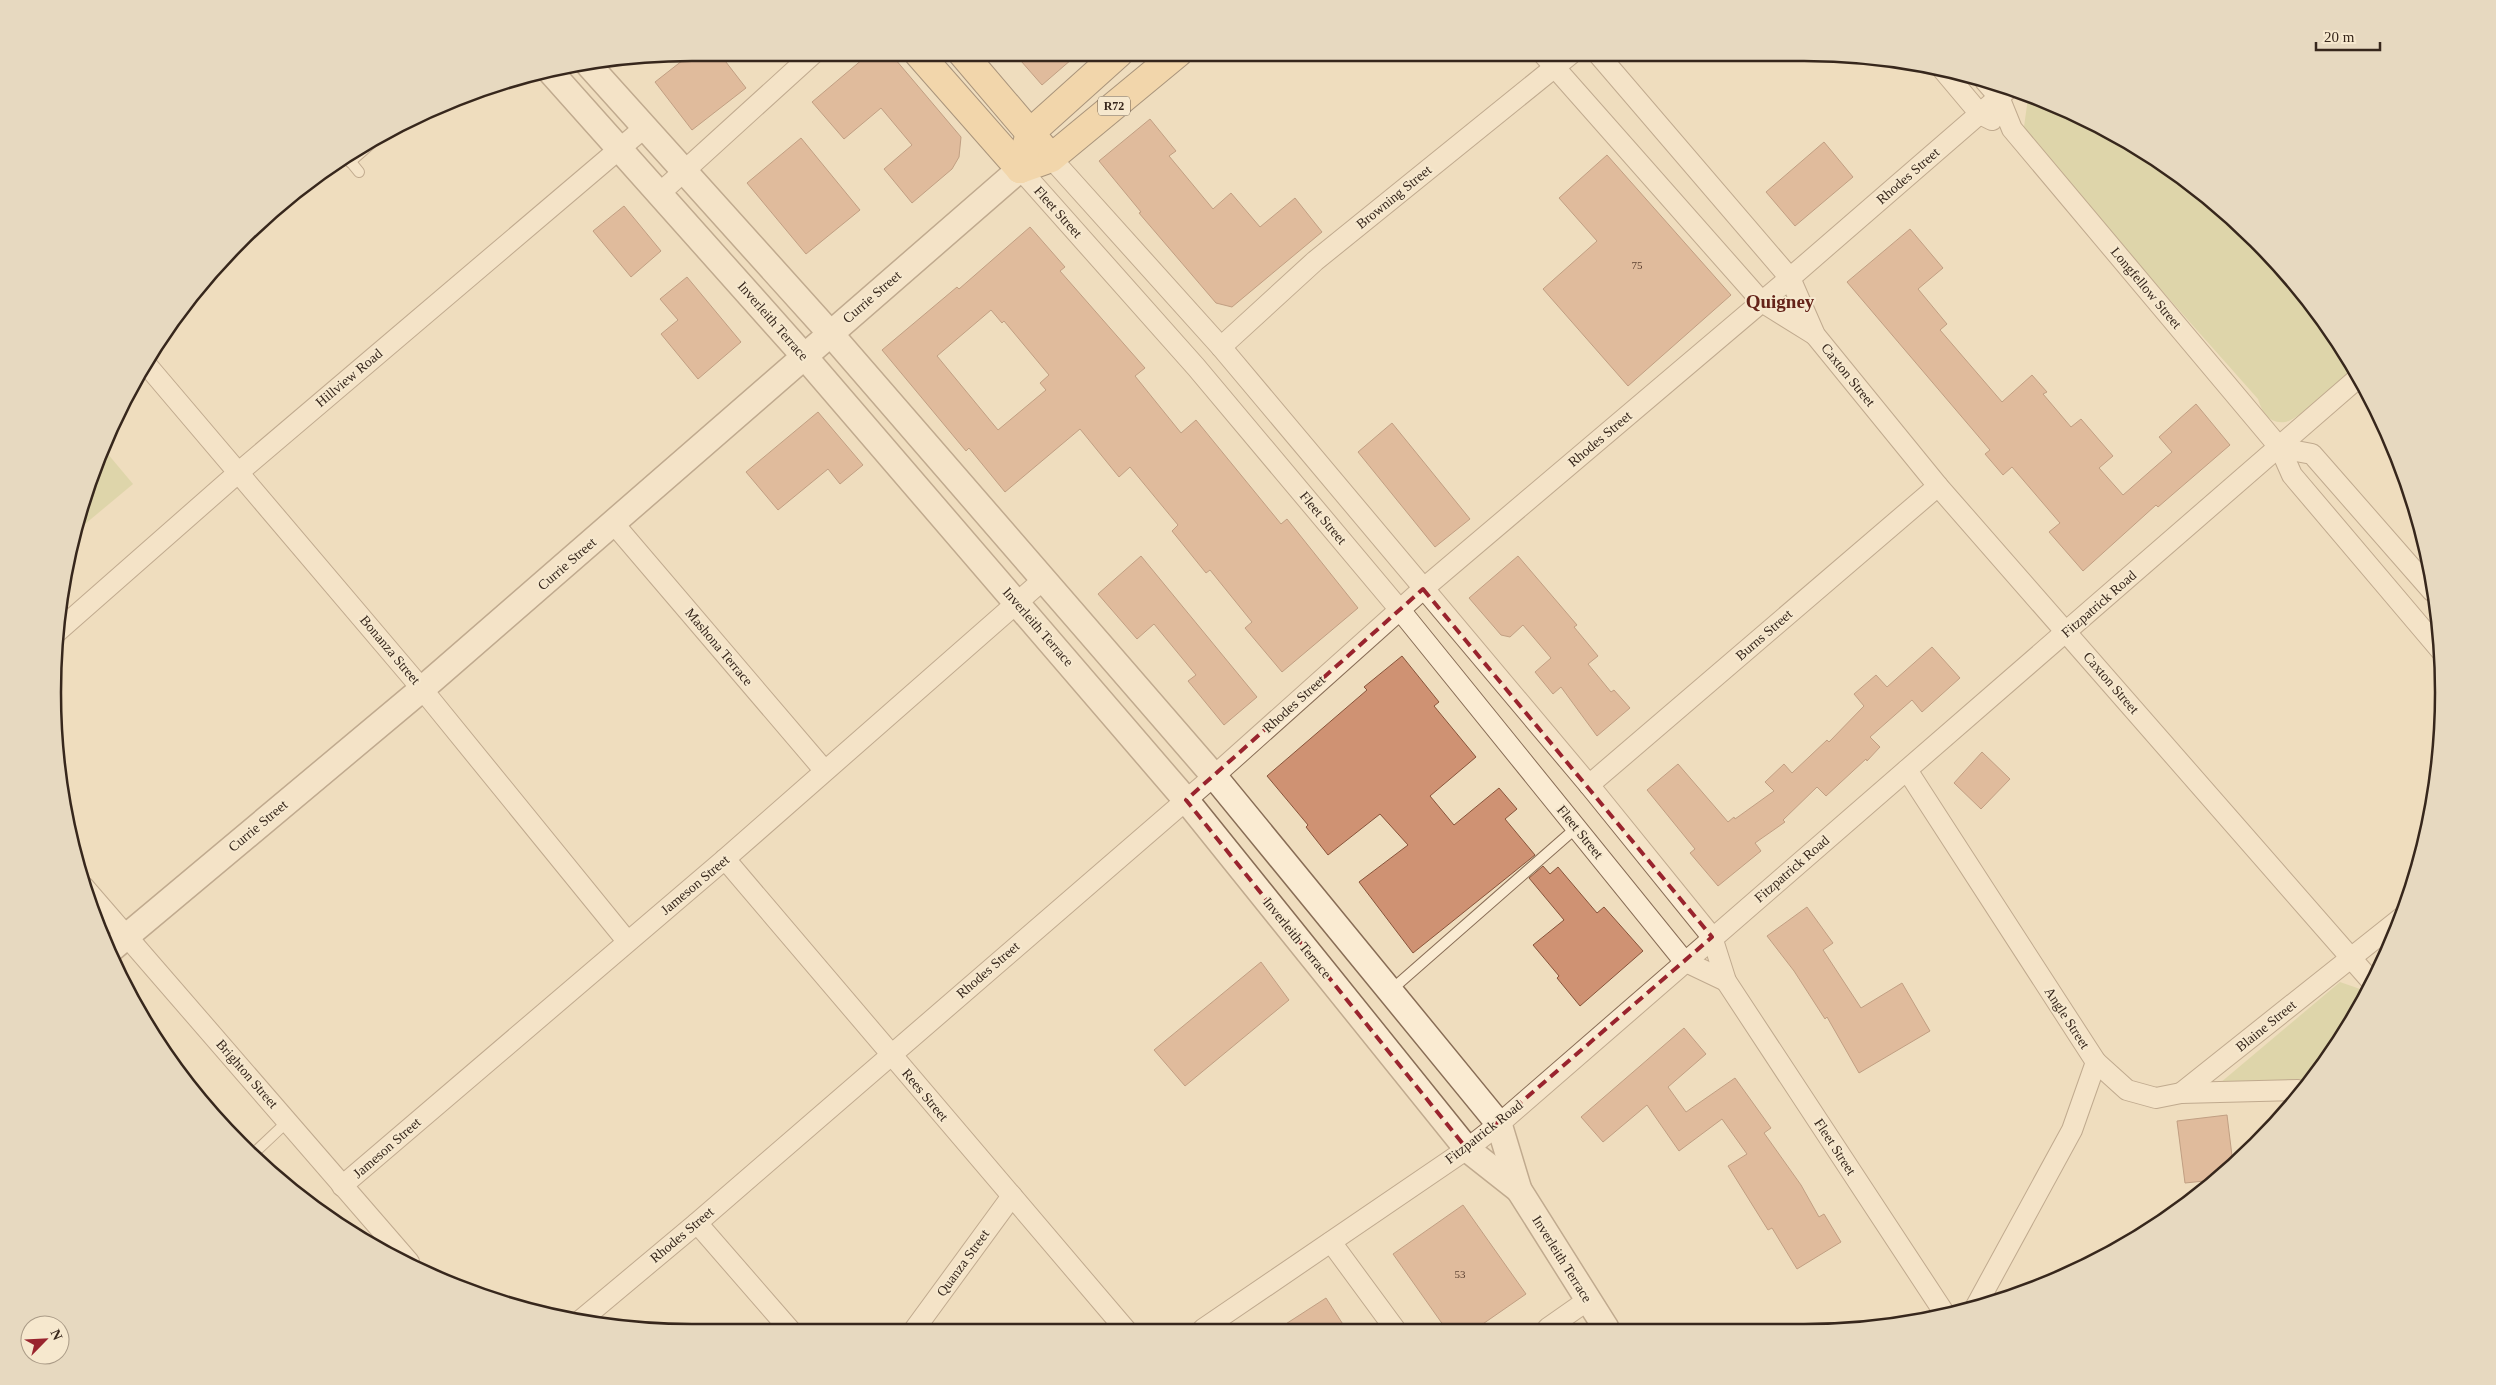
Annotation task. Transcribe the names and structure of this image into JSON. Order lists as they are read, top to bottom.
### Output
{
  "streets": {
    "main road": ["R72", "Fleet Street", "Currie Street"],
    "street": [
      "Rhodes Street",
      "Browning Street",
      "Longfellow Street",
      "Inverleith Terrace",
      "Caxton Street",
      "Hillview Road",
      "Fitzpatrick Road",
      "Burns Street",
      "Mashona Terrace",
      "Bonanza Street",
      "Jameson Street",
      "Angle Street",
      "Blaine Street",
      "Brighton Street",
      "Rees Street",
      "Quanza Street"
    ]
  },
  "crossings": [
    ["R72", "Fleet Street"],
    ["Rhodes Street", "Fleet Street"],
    ["Rhodes Street", "Longfellow Street"],
    ["Rhodes Street", "Inverleith Terrace"],
    ["Rhodes Street", "Caxton Street"],
    ["Rhodes Street", "Rees Street"],
    ["Browning Street", "Fleet Street"],
    ["Browning Street", "Caxton Street"],
    ["Fleet Street", "Currie Street"],
    ["Fleet Street", "Fitzpatrick Road"],
    ["Fleet Street", "Burns Street"],
    ["Longfellow Street", "Fitzpatrick Road"],
    ["Currie Street", "Inverleith Terrace"],
    ["Currie Street", "Mashona Terrace"],
    ["Currie Street", "Bonanza Street"],
    ["Currie Street", "Brighton Street"],
    ["Inverleith Terrace", "Hillview Road"],
    ["Inverleith Terrace", "Fitzpatrick Road"],
    ["Inverleith Terrace", "Jameson Street"],
    ["Caxton Street", "Fitzpatrick Road"],
    ["Caxton Street", "Burns Street"],
    ["Caxton Street", "Blaine Street"],
    ["Hillview Road", "Bonanza Street"],
    ["Fitzpatrick Road", "Angle Street"],
    ["Mashona Terrace", "Jameson Street"],
    ["Bonanza Street", "Jameson Street"],
    ["Jameson Street", "Brighton Street"],
    ["Jameson Street", "Rees Street"],
    ["Angle Street", "Blaine Street"],
    ["Rees Street", "Quanza Street"]
  ],
  "districts": ["Quigney"],
  "house_numbers": ["75", "53"],
  "scale_bar": "20 m",
  "north": "top right"
}
